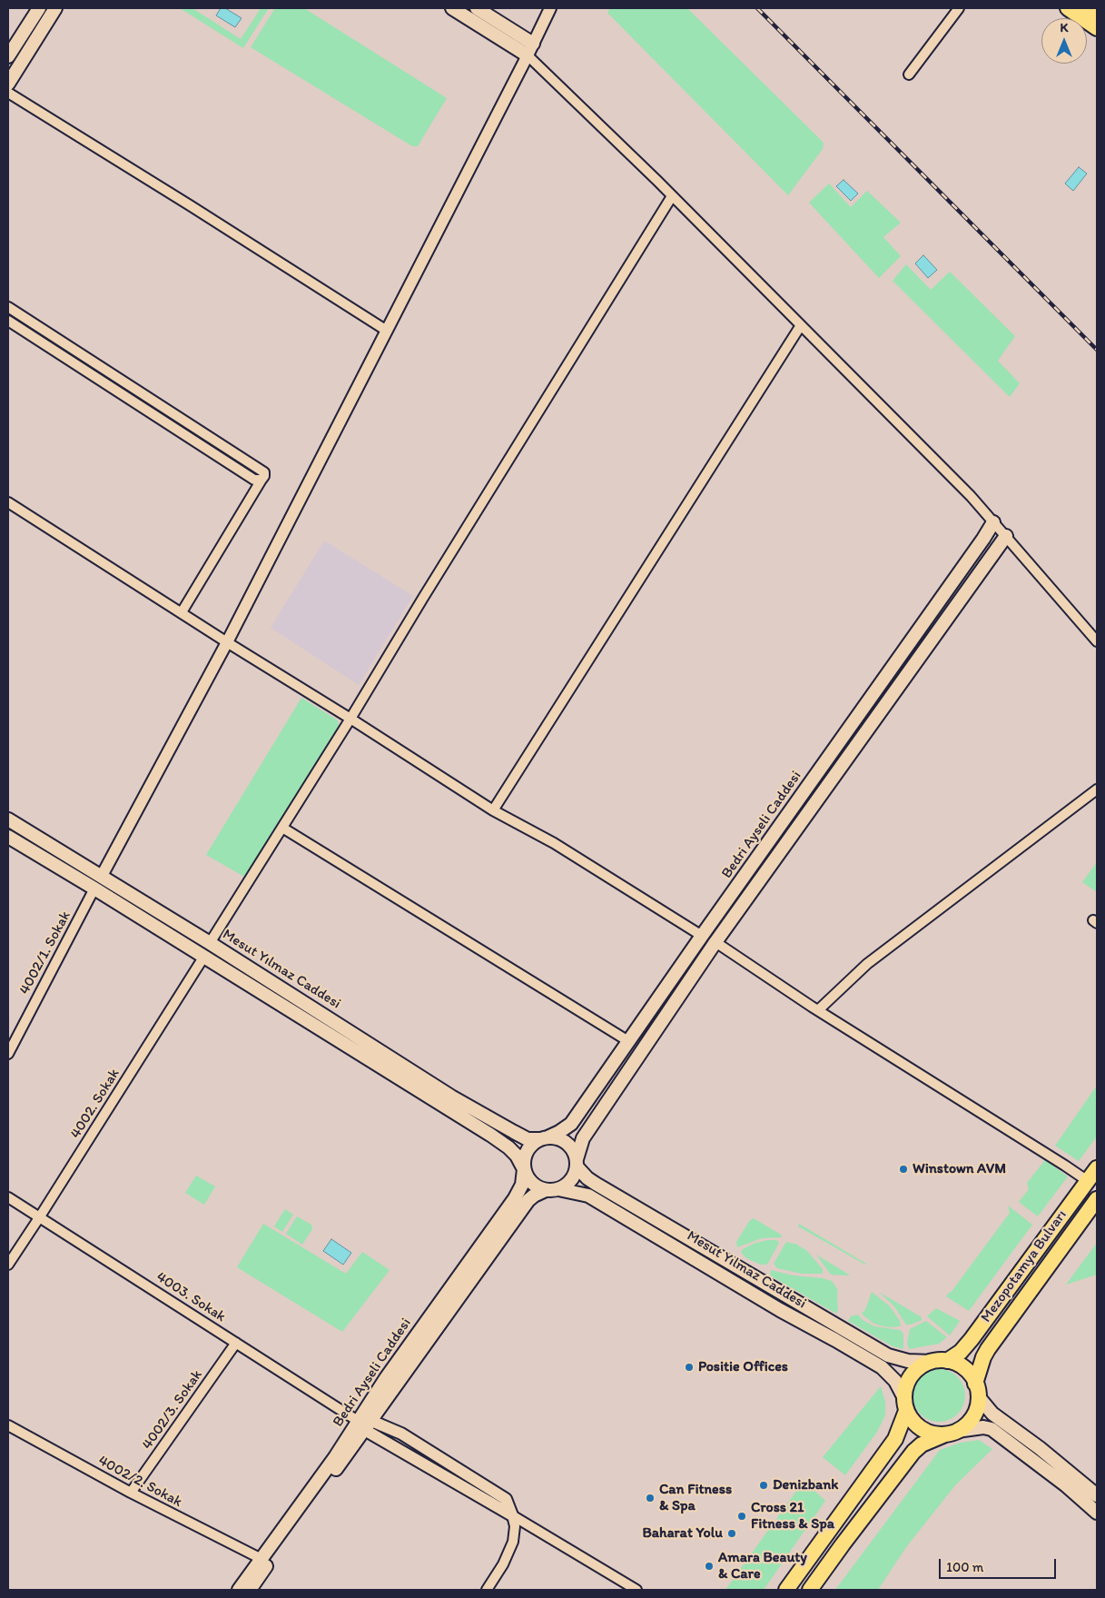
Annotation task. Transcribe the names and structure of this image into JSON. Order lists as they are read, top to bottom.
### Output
{
  "streets": {
    "main road": ["Bedri Ayseli Caddesi", "Mesut Yılmaz Caddesi", "Mezopotamya Bulvarı"],
    "street": [
      "4002/1. Sokak",
      "4002. Sokak",
      "4003. Sokak",
      "4002/3. Sokak",
      "4002/2. Sokak"
    ]
  },
  "crossings": [
    ["Bedri Ayseli Caddesi", "Mesut Yılmaz Caddesi"],
    ["Bedri Ayseli Caddesi", "4003. Sokak"],
    ["Bedri Ayseli Caddesi", "4002/2. Sokak"],
    ["4002/1. Sokak", "Mesut Yılmaz Caddesi"],
    ["Mesut Yılmaz Caddesi", "4002. Sokak"],
    ["Mesut Yılmaz Caddesi", "Mezopotamya Bulvarı"],
    ["4002. Sokak", "4003. Sokak"],
    ["4003. Sokak", "4002/3. Sokak"],
    ["4002/3. Sokak", "4002/2. Sokak"]
  ],
  "places": [
    "Winstown AVM",
    "Positie Offices",
    "Denizbank",
    "Can Fitness & Spa",
    "Cross 21 Fitness & Spa",
    "Baharat Yolu",
    "Amara Beauty & Care"
  ],
  "scale_bar": "100 m",
  "north": "top"
}
